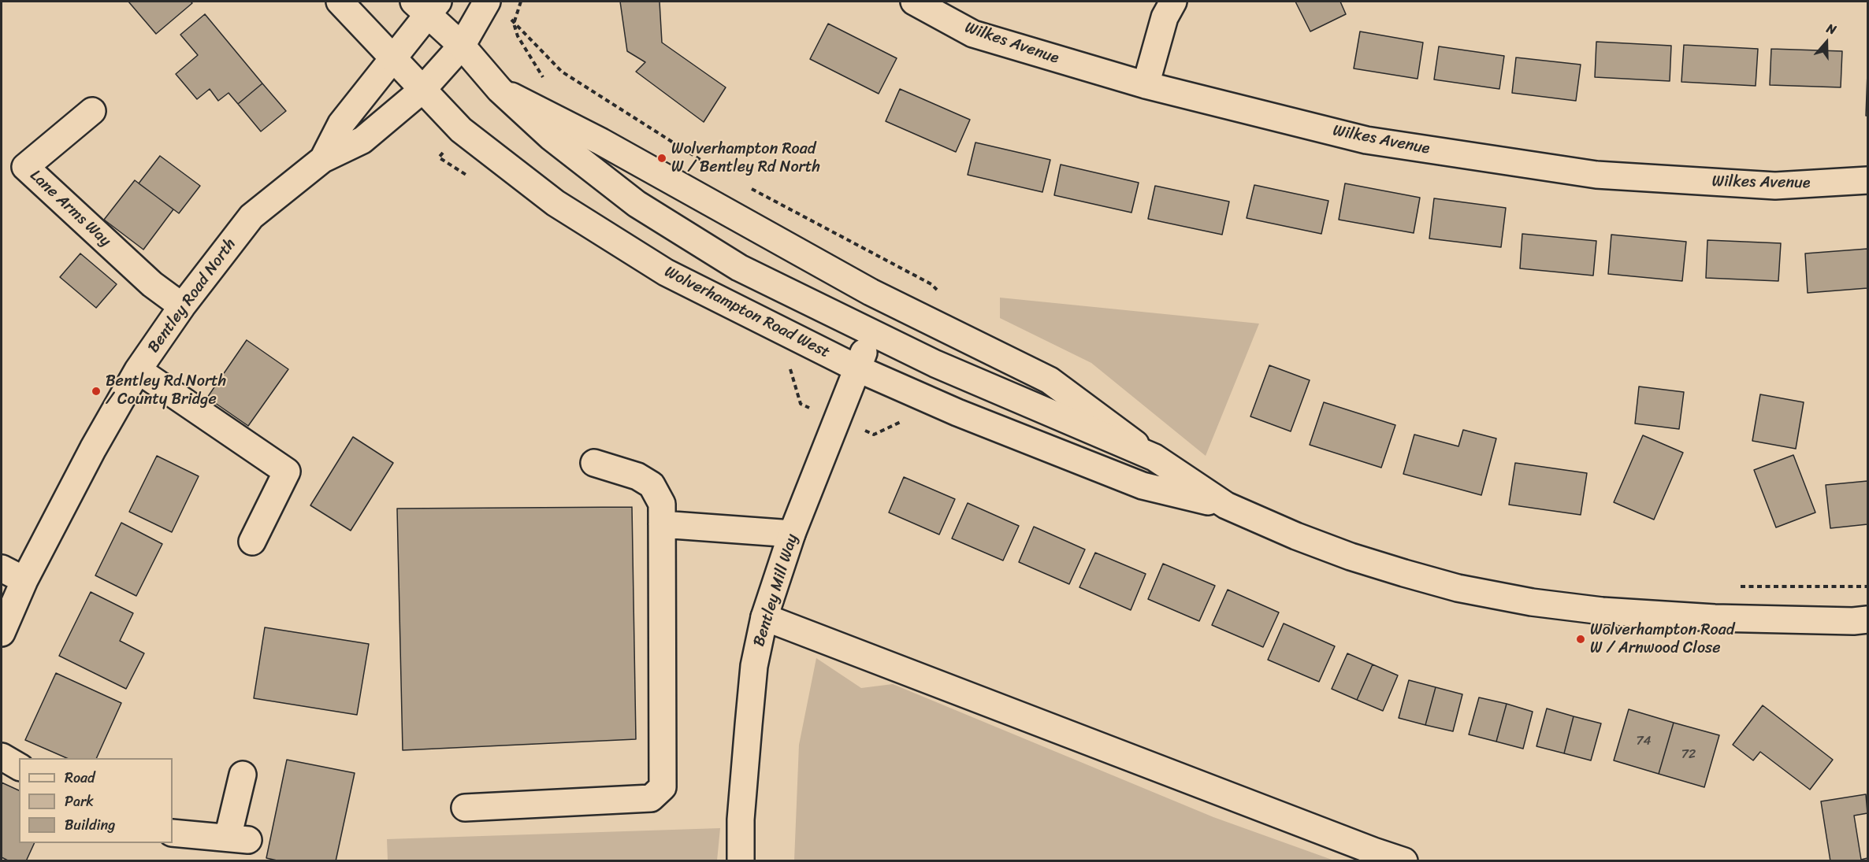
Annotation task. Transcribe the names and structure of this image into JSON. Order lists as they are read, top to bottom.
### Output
{
  "streets": {
    "main road": [
      "Wilkes Avenue",
      "Lane Arms Way",
      "Bentley Road North",
      "Wolverhampton Road West",
      "Bentley Mill Way"
    ]
  },
  "crossings": [
    ["Lane Arms Way", "Bentley Road North"],
    ["Bentley Road North", "Wolverhampton Road West"],
    ["Wolverhampton Road West", "Bentley Mill Way"]
  ],
  "places": ["Wolverhampton Road W / Bentley Rd North", "Bentley Rd North / County Bridge", "Wolverhampton Road W / Arnwood Close"],
  "house_numbers": ["74", "72"],
  "legend": ["Road", "Park", "Building"],
  "north": "top"
}
